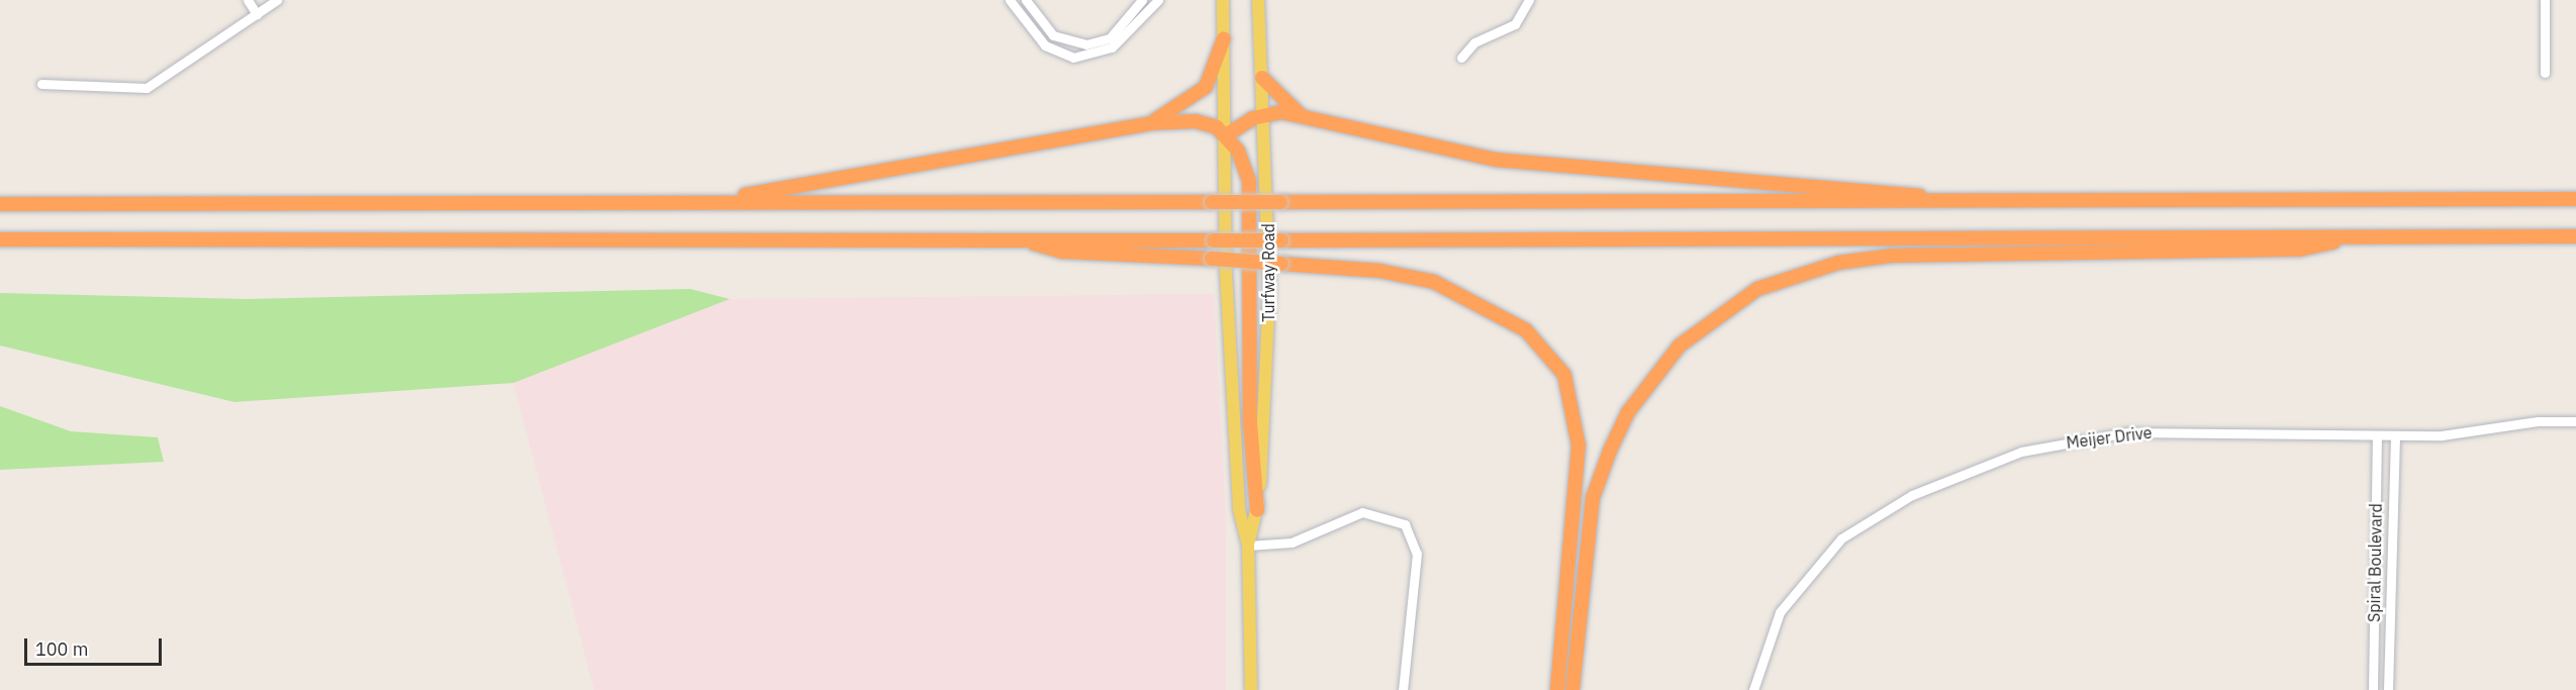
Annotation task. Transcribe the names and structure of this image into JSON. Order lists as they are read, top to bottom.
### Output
{
  "streets": {
    "main road": ["Turfway Road"],
    "street": ["Meijer Drive", "Spiral Boulevard"]
  },
  "crossings": [
    ["Meijer Drive", "Spiral Boulevard"]
  ],
  "scale_bar": "100 m"
}
